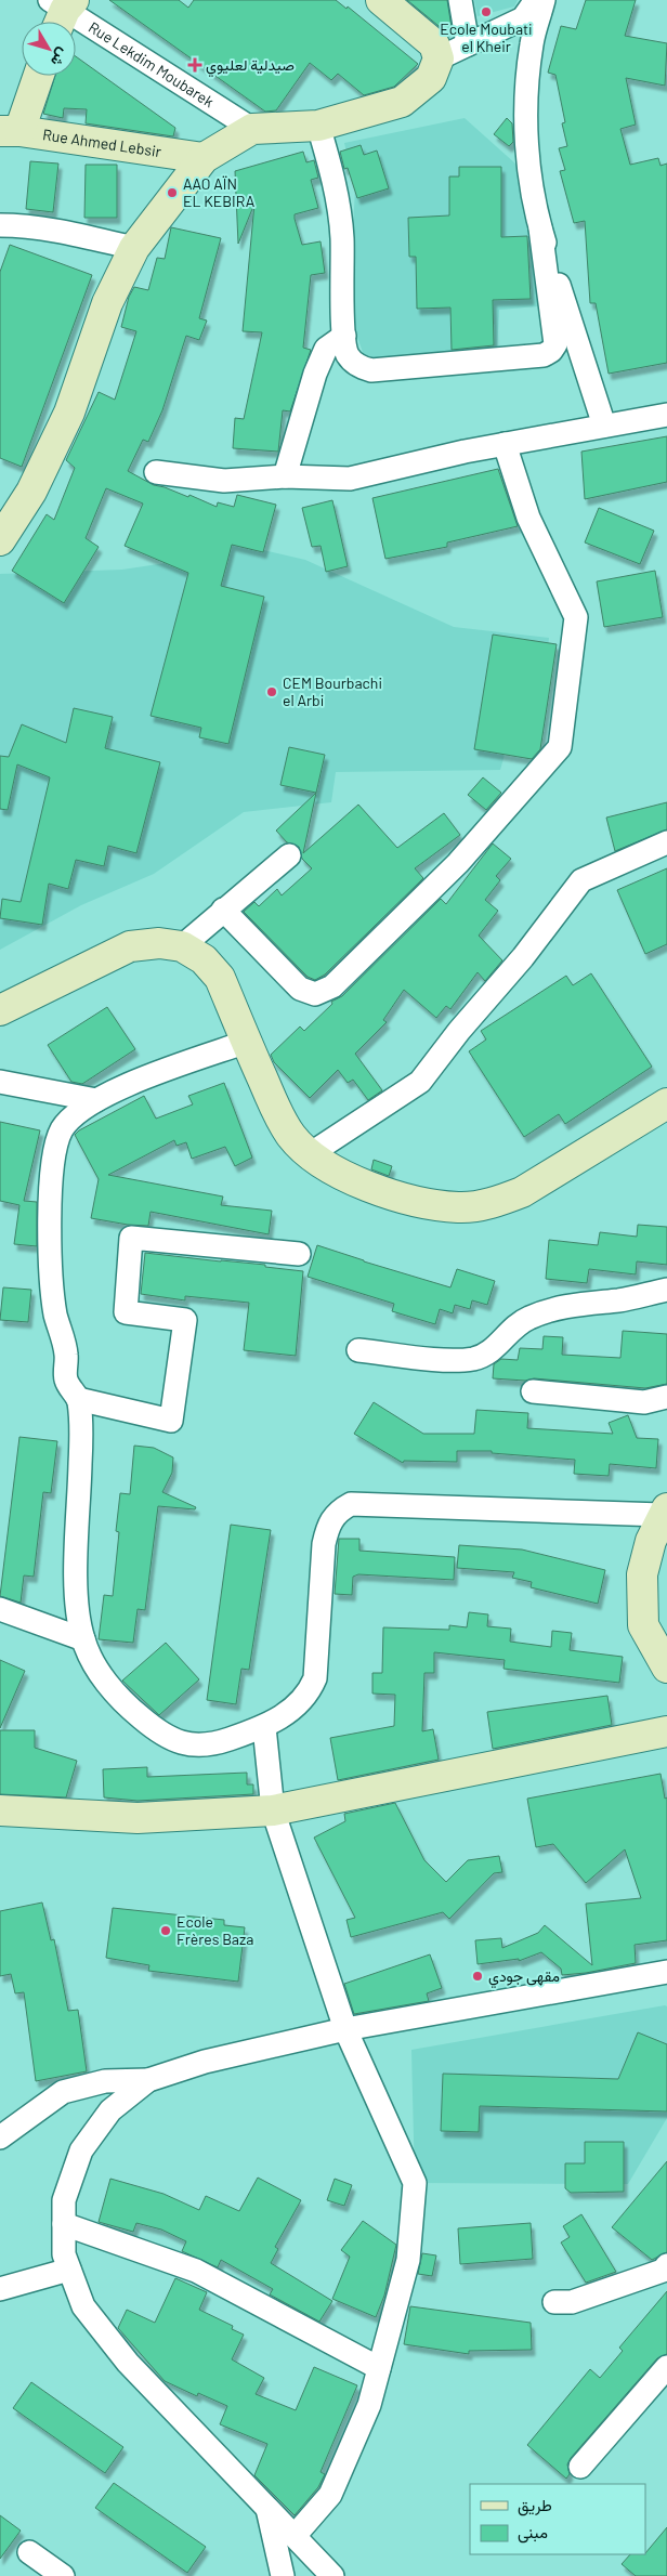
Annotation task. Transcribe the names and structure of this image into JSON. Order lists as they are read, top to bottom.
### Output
{
  "streets": {
    "main road": ["Rue Ahmed Lebsir"],
    "street": ["Rue Lekdim Moubarek"]
  },
  "places": {
    "other": [
      "Ecole Moubati el Kheir",
      "AAO AÏN EL KEBIRA",
      "CEM Bourbachi el Arbi",
      "Ecole Frères Baza",
      "مقهى جودي"
    ],
    "health": ["صيدلية لعليوي"]
  },
  "legend": ["طريق", "مبنى"],
  "north": "bottom right"
}
